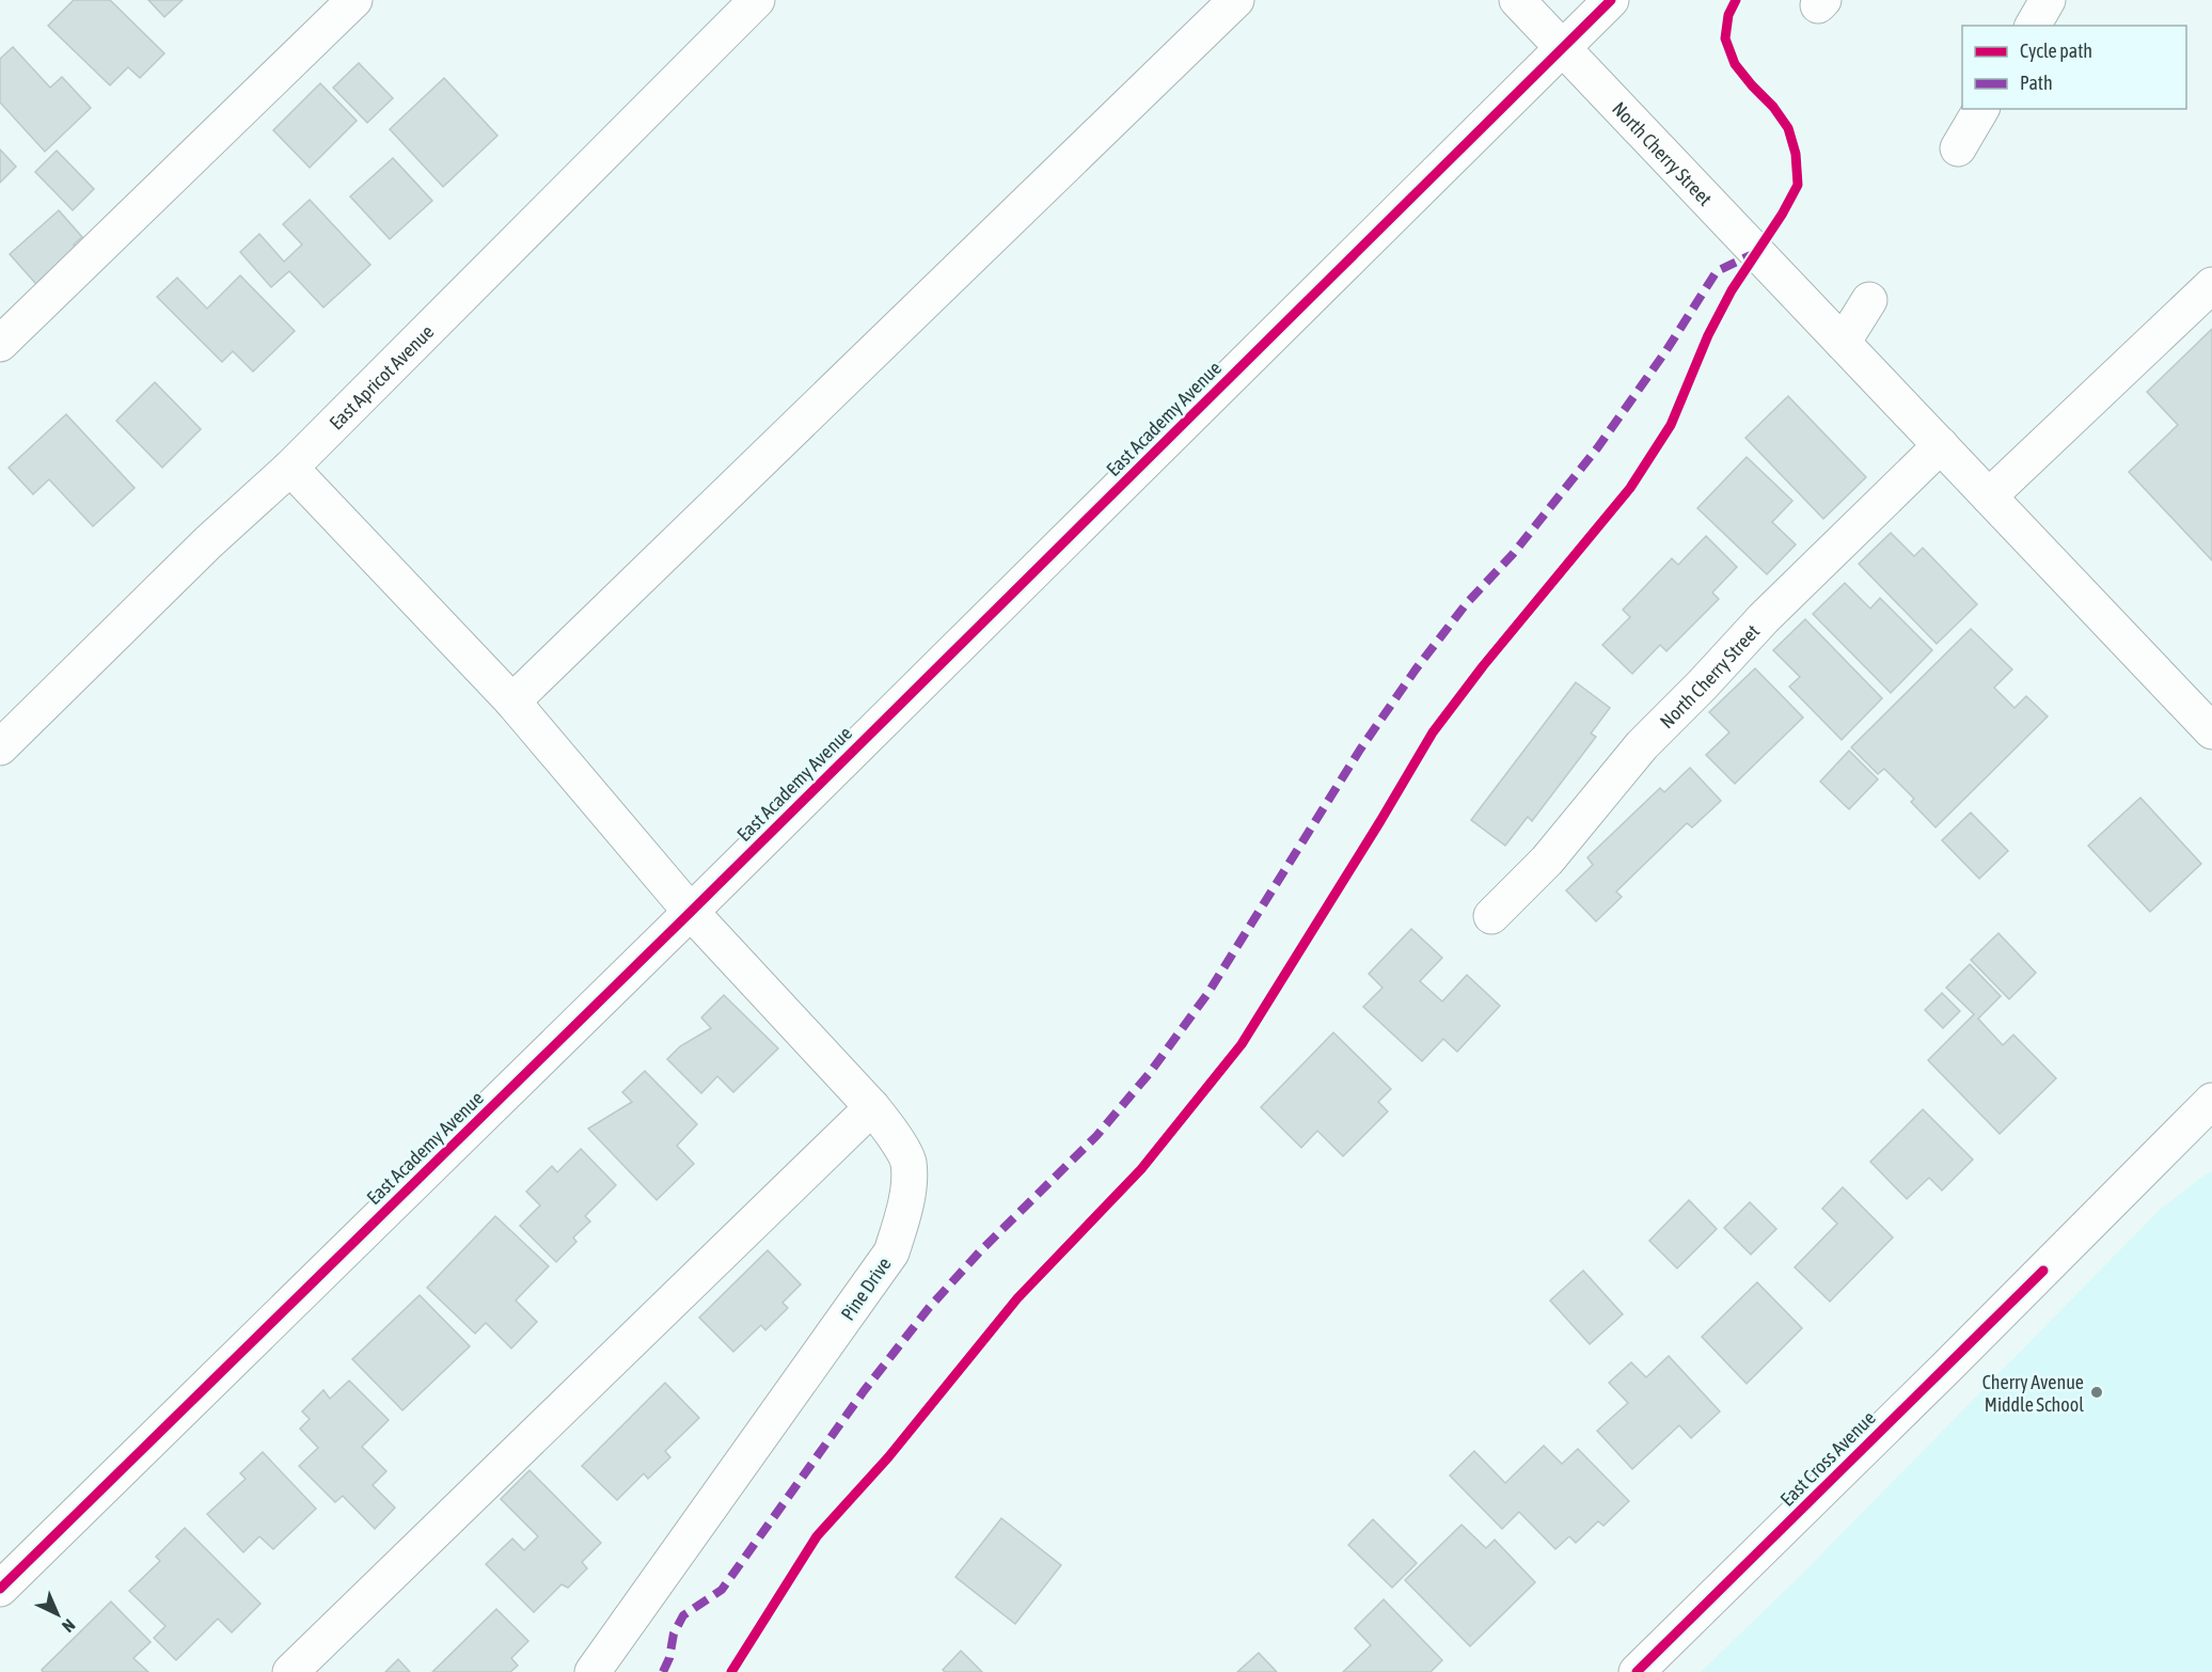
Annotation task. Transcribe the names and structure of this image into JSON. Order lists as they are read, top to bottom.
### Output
{
  "streets": {
    "street": [
      "North Cherry Street",
      "East Apricot Avenue",
      "East Academy Avenue",
      "Pine Drive",
      "East Cross Avenue"
    ]
  },
  "crossings": [
    ["North Cherry Street", "East Academy Avenue"],
    ["East Apricot Avenue", "Pine Drive"],
    ["East Academy Avenue", "Pine Drive"]
  ],
  "places": ["Cherry Avenue Middle School"],
  "legend": ["Cycle path", "Path"],
  "north": "bottom right"
}
